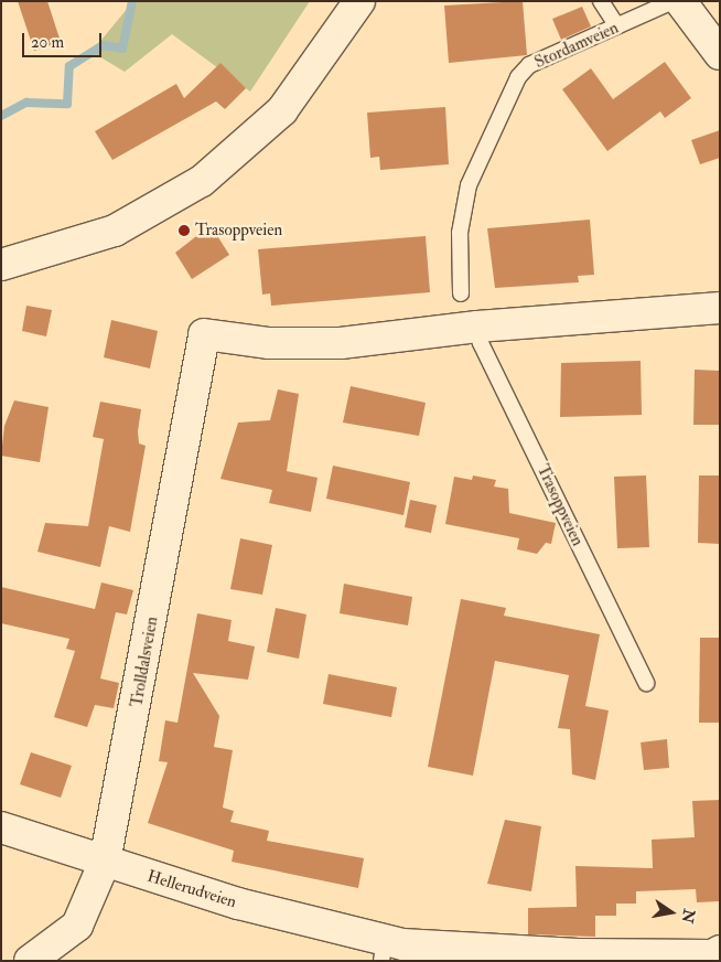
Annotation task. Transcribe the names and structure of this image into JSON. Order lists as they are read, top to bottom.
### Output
{
  "streets": {
    "street": ["Trolldalsveien", "Hellerudveien"],
    "lane": ["Stordamveien", "Trasoppveien"]
  },
  "crossings": [
    ["Trasoppveien", "Trolldalsveien"],
    ["Trolldalsveien", "Hellerudveien"]
  ],
  "places": ["Trasoppveien"],
  "scale_bar": "20 m",
  "north": "right"
}
